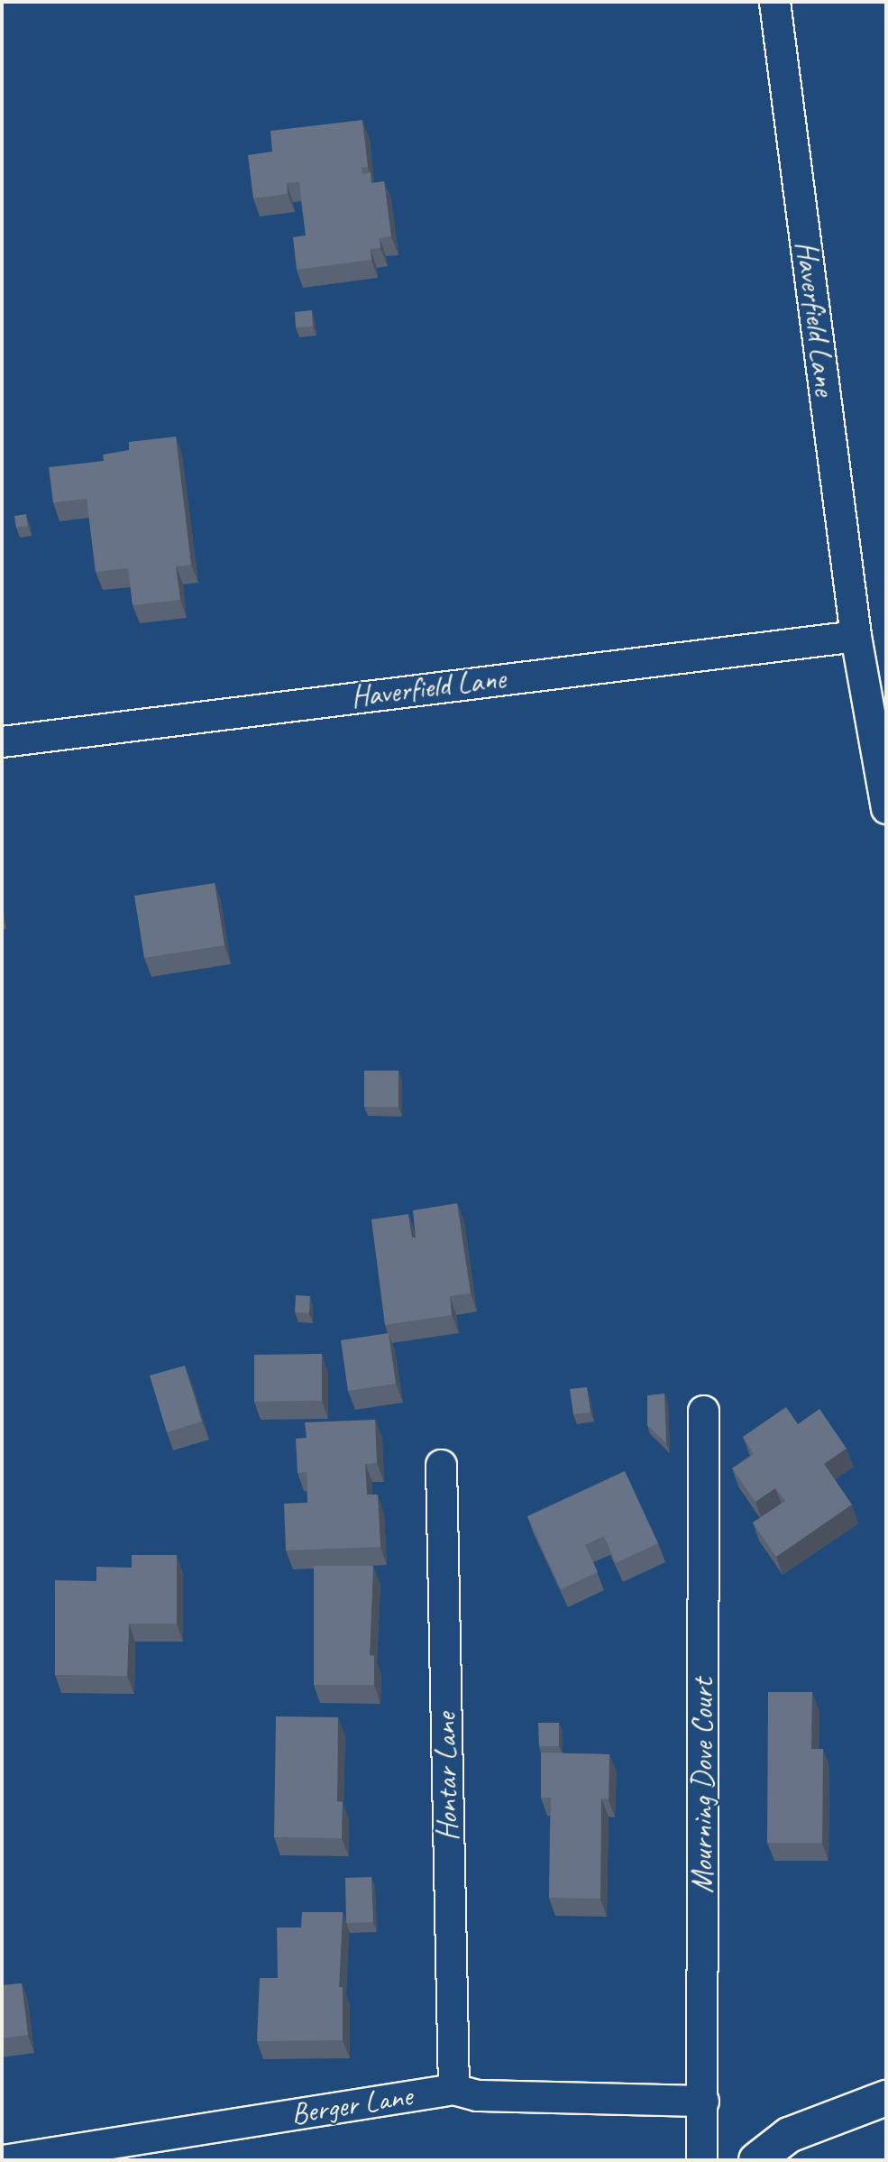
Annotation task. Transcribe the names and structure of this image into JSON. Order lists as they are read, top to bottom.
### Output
{
  "streets": {
    "street": [
      "Haverfield Lane",
      "Hontar Lane",
      "Mourning Dove Court",
      "Berger Lane"
    ]
  },
  "crossings": [
    ["Hontar Lane", "Berger Lane"],
    ["Mourning Dove Court", "Berger Lane"]
  ]
}
